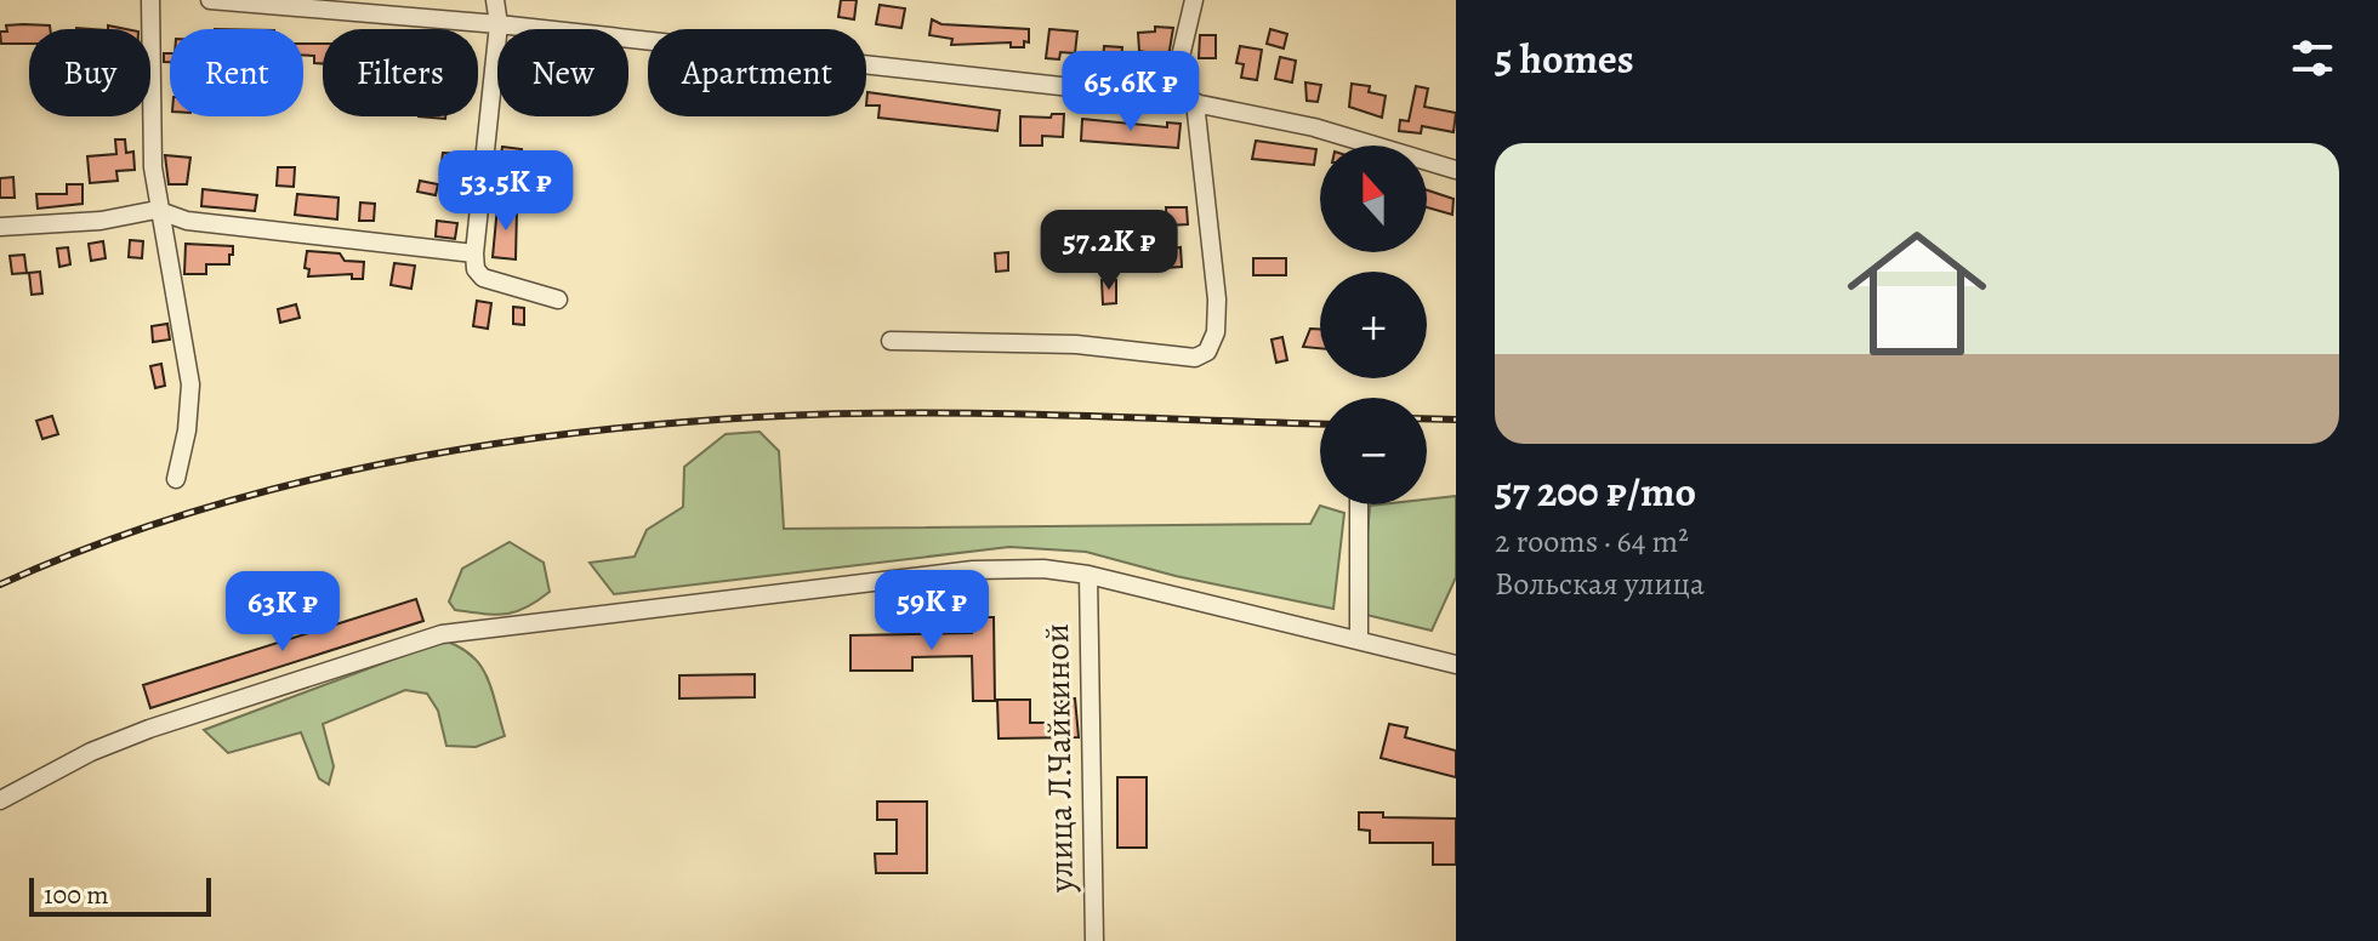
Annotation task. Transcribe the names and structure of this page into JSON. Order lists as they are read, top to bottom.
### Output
{
  "streets": {
    "street": ["улица Л.Чайкиной"]
  },
  "scale_bar": "100 m",
  "north": "top",
  "page": {
    "heading": "5 homes",
    "chip": [
      "Buy",
      "Rent",
      "Filters",
      "New",
      "Apartment"
    ],
    "price": [
      "65.6K ₽",
      "53.5K ₽",
      "57.2K ₽",
      "59K ₽",
      "63K ₽"
    ],
    "list": [
      {
        "name": "57 200 ₽/mo",
        "note": "2 rooms · 64 m² · Вольская улица"
      }
    ],
    "map_buttons": ["+", "−"],
    "scale": "100 m"
  }
}
